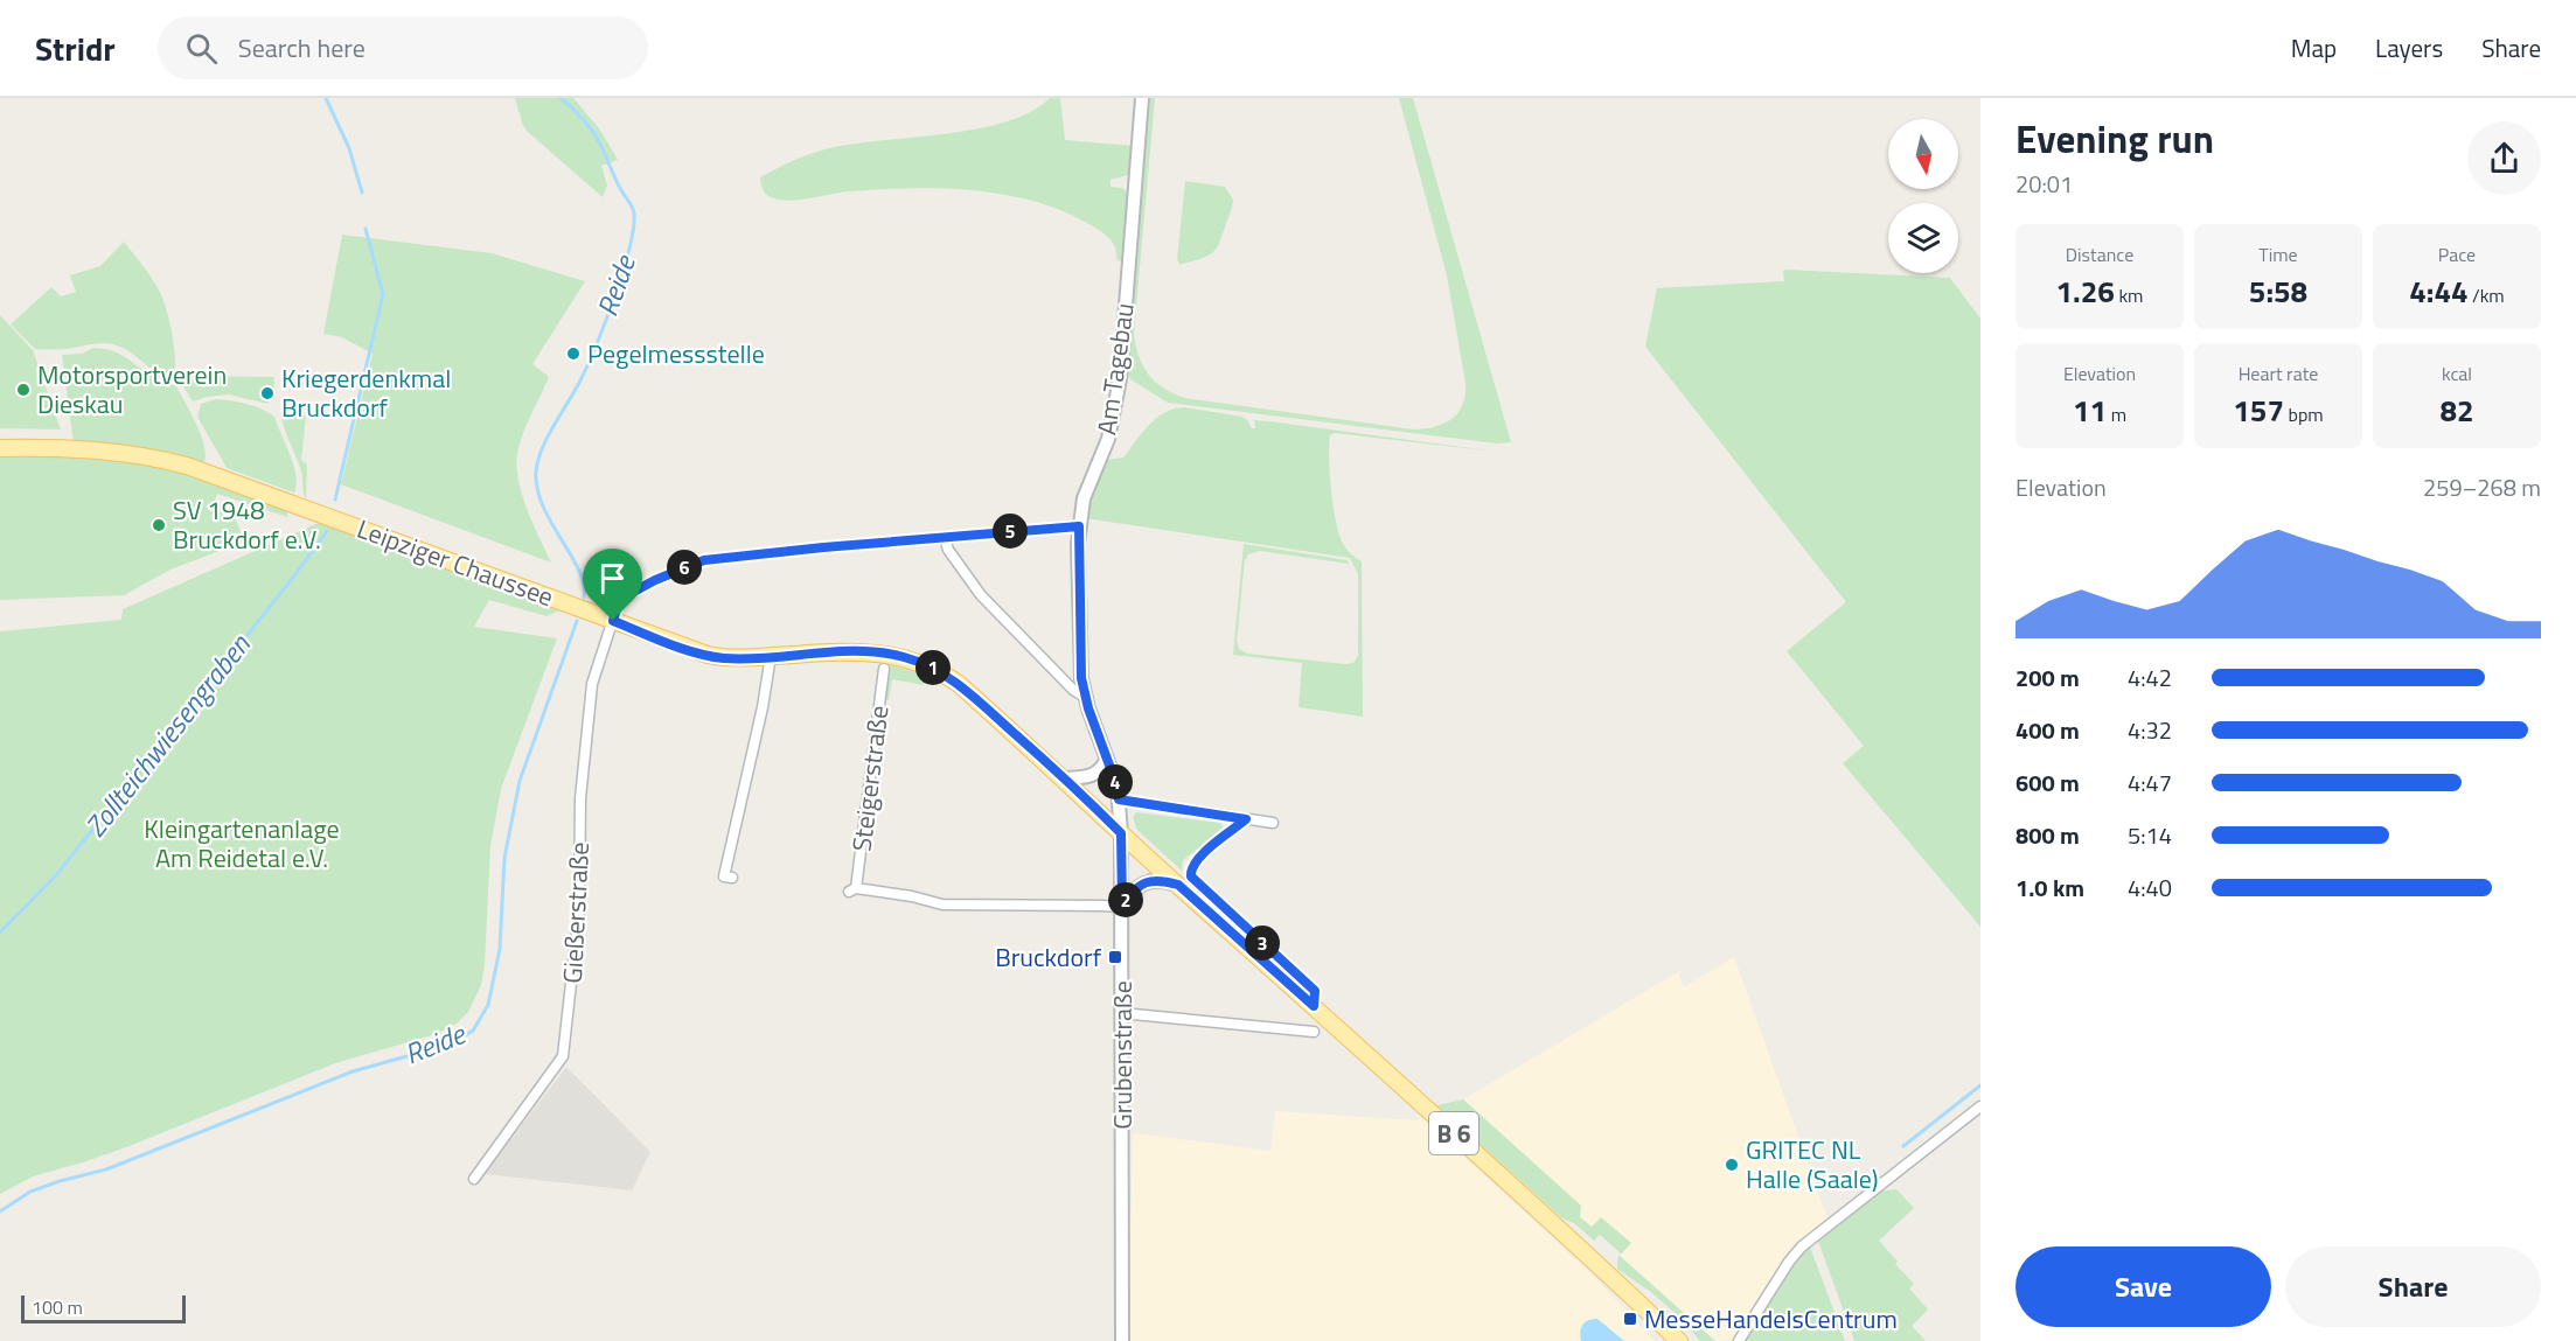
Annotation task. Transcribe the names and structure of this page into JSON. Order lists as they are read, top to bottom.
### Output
{
  "streets": {
    "main road": ["Leipziger Chaussee", "B 6"],
    "street": [
      "Am Tagebau",
      "Steigerstraße",
      "Gießerstraße",
      "Grubenstraße"
    ]
  },
  "crossings": [
    ["Am Tagebau", "Gießerstraße"],
    ["Am Tagebau", "Grubenstraße"],
    ["Am Tagebau", "B 6"],
    ["Leipziger Chaussee", "Gießerstraße"],
    ["Leipziger Chaussee", "B 6"],
    ["Steigerstraße", "Grubenstraße"],
    ["Gießerstraße", "B 6"],
    ["Grubenstraße", "B 6"]
  ],
  "water": ["Reide", "Zollteichwiesengraben"],
  "parks": ["Kleingartenanlage Am Reidetal e.V."],
  "places": {
    "other": [
      "Pegelmessstelle",
      "Motorsportverein Dieskau",
      "Kriegerdenkmal Bruckdorf",
      "SV 1948 Bruckdorf e.V.",
      "GRITEC NL Halle (Saale)"
    ],
    "transit": ["Bruckdorf", "MesseHandelsCentrum"]
  },
  "scale_bar": "100 m",
  "north": "bottom",
  "page": {
    "header": "Stridr",
    "search": "Search here",
    "nav": ["Map", "Layers", "Share"],
    "heading": ["Evening run", "20:01"],
    "stats": [
      ["Distance", "1.26 km"],
      ["Time", "5:58"],
      ["Pace", "4:44 /km"],
      ["Elevation", "11 m"],
      ["Heart rate", "157 bpm"],
      ["kcal", "82"]
    ],
    "chart": ["Elevation", "259–268 m"],
    "pins": [
      "5",
      "6",
      "1",
      "4",
      "2",
      "3"
    ],
    "list": [
      {
        "name": "200 m",
        "note": "4:42"
      },
      {
        "name": "400 m",
        "note": "4:32"
      },
      {
        "name": "600 m",
        "note": "4:47"
      },
      {
        "name": "800 m",
        "note": "5:14"
      },
      {
        "name": "1.0 km",
        "note": "4:40"
      }
    ],
    "buttons": ["Save", "Share"],
    "scale": "100 m"
  }
}
